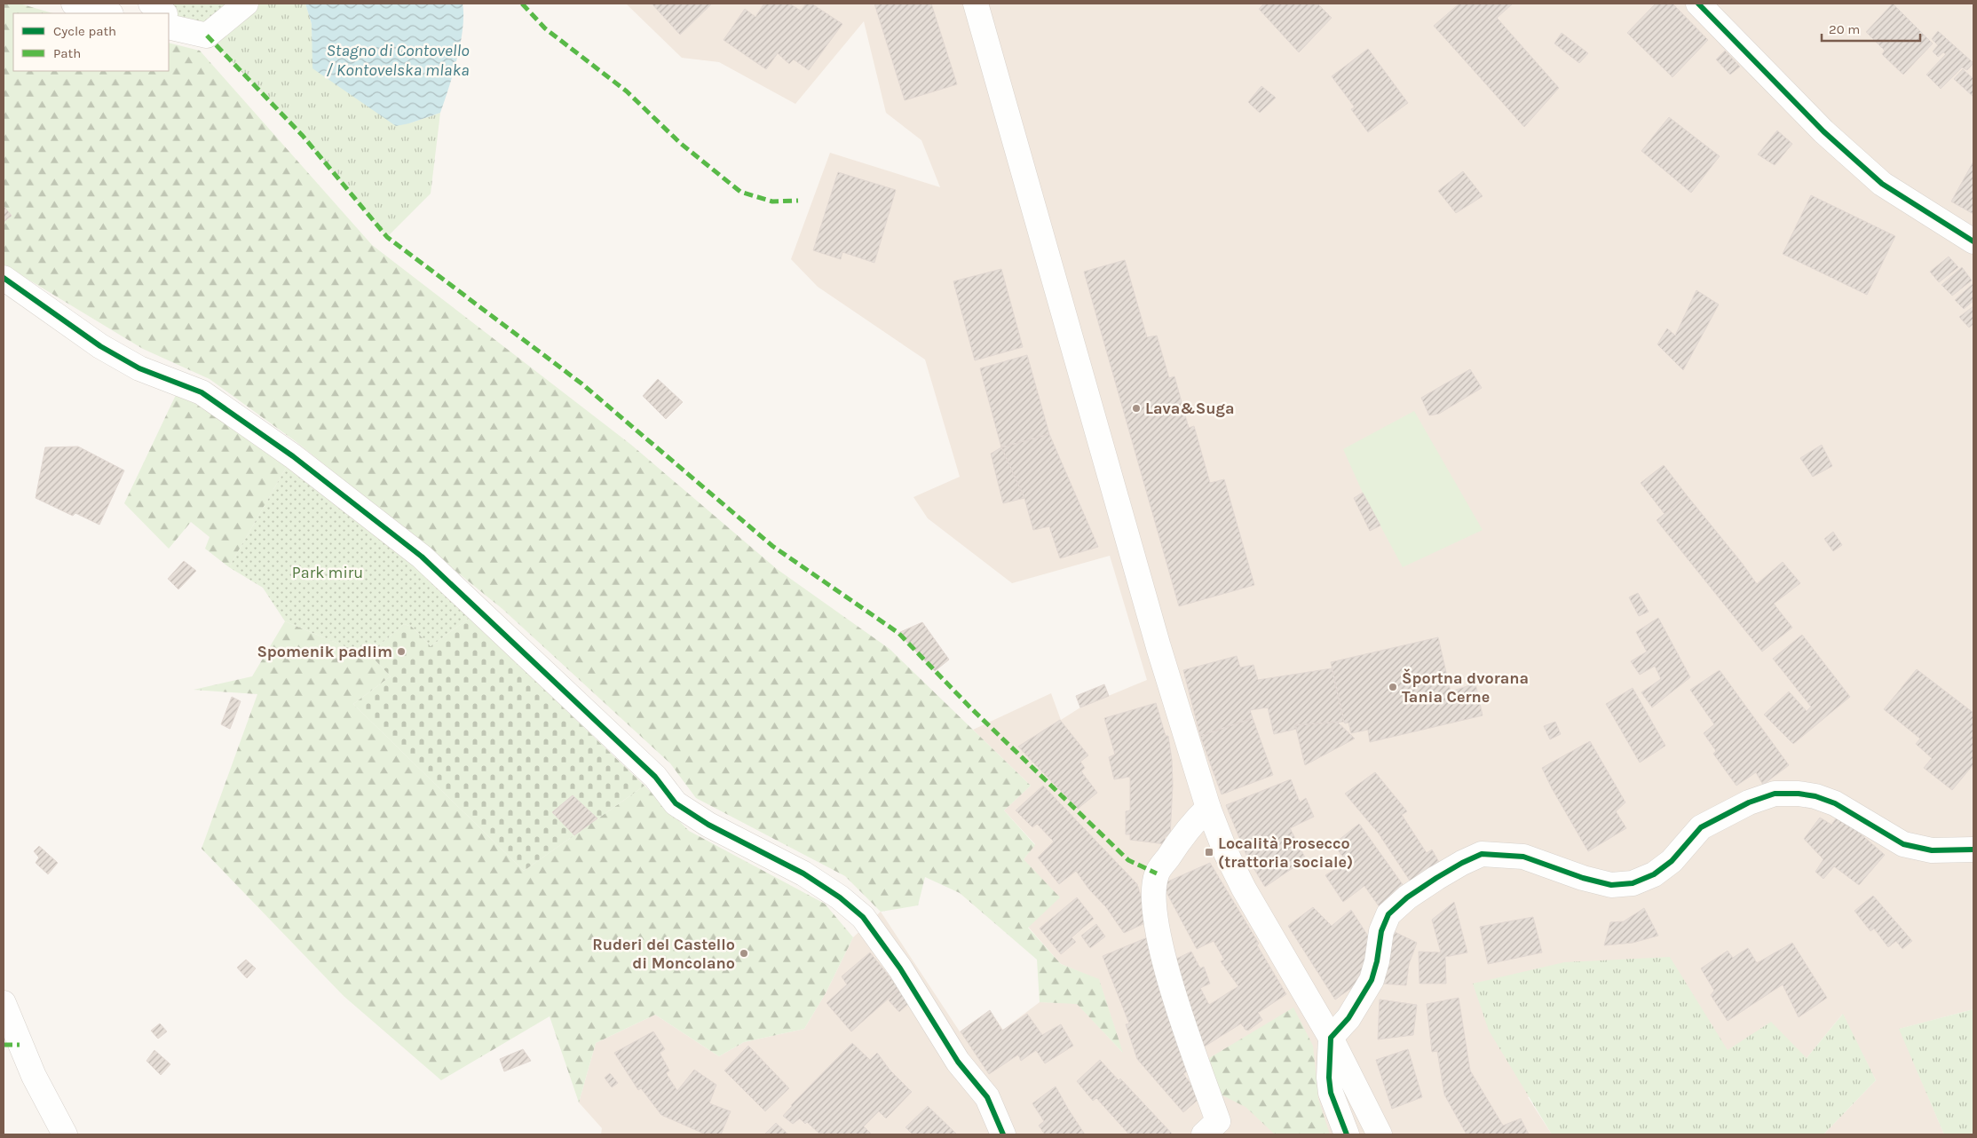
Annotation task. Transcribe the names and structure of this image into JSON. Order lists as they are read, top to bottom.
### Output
{
  "water": ["Stagno di Contovello / Kontovelska mlaka"],
  "parks": ["Park miru"],
  "places": {
    "other": [
      "Lava&Suga",
      "Spomenik padlim",
      "Športna dvorana Tania Cerne",
      "Ruderi del Castello di Moncolano"
    ],
    "transit": ["Località Prosecco (trattoria sociale)"]
  },
  "legend": ["Cycle path", "Path"],
  "scale_bar": "20 m"
}
